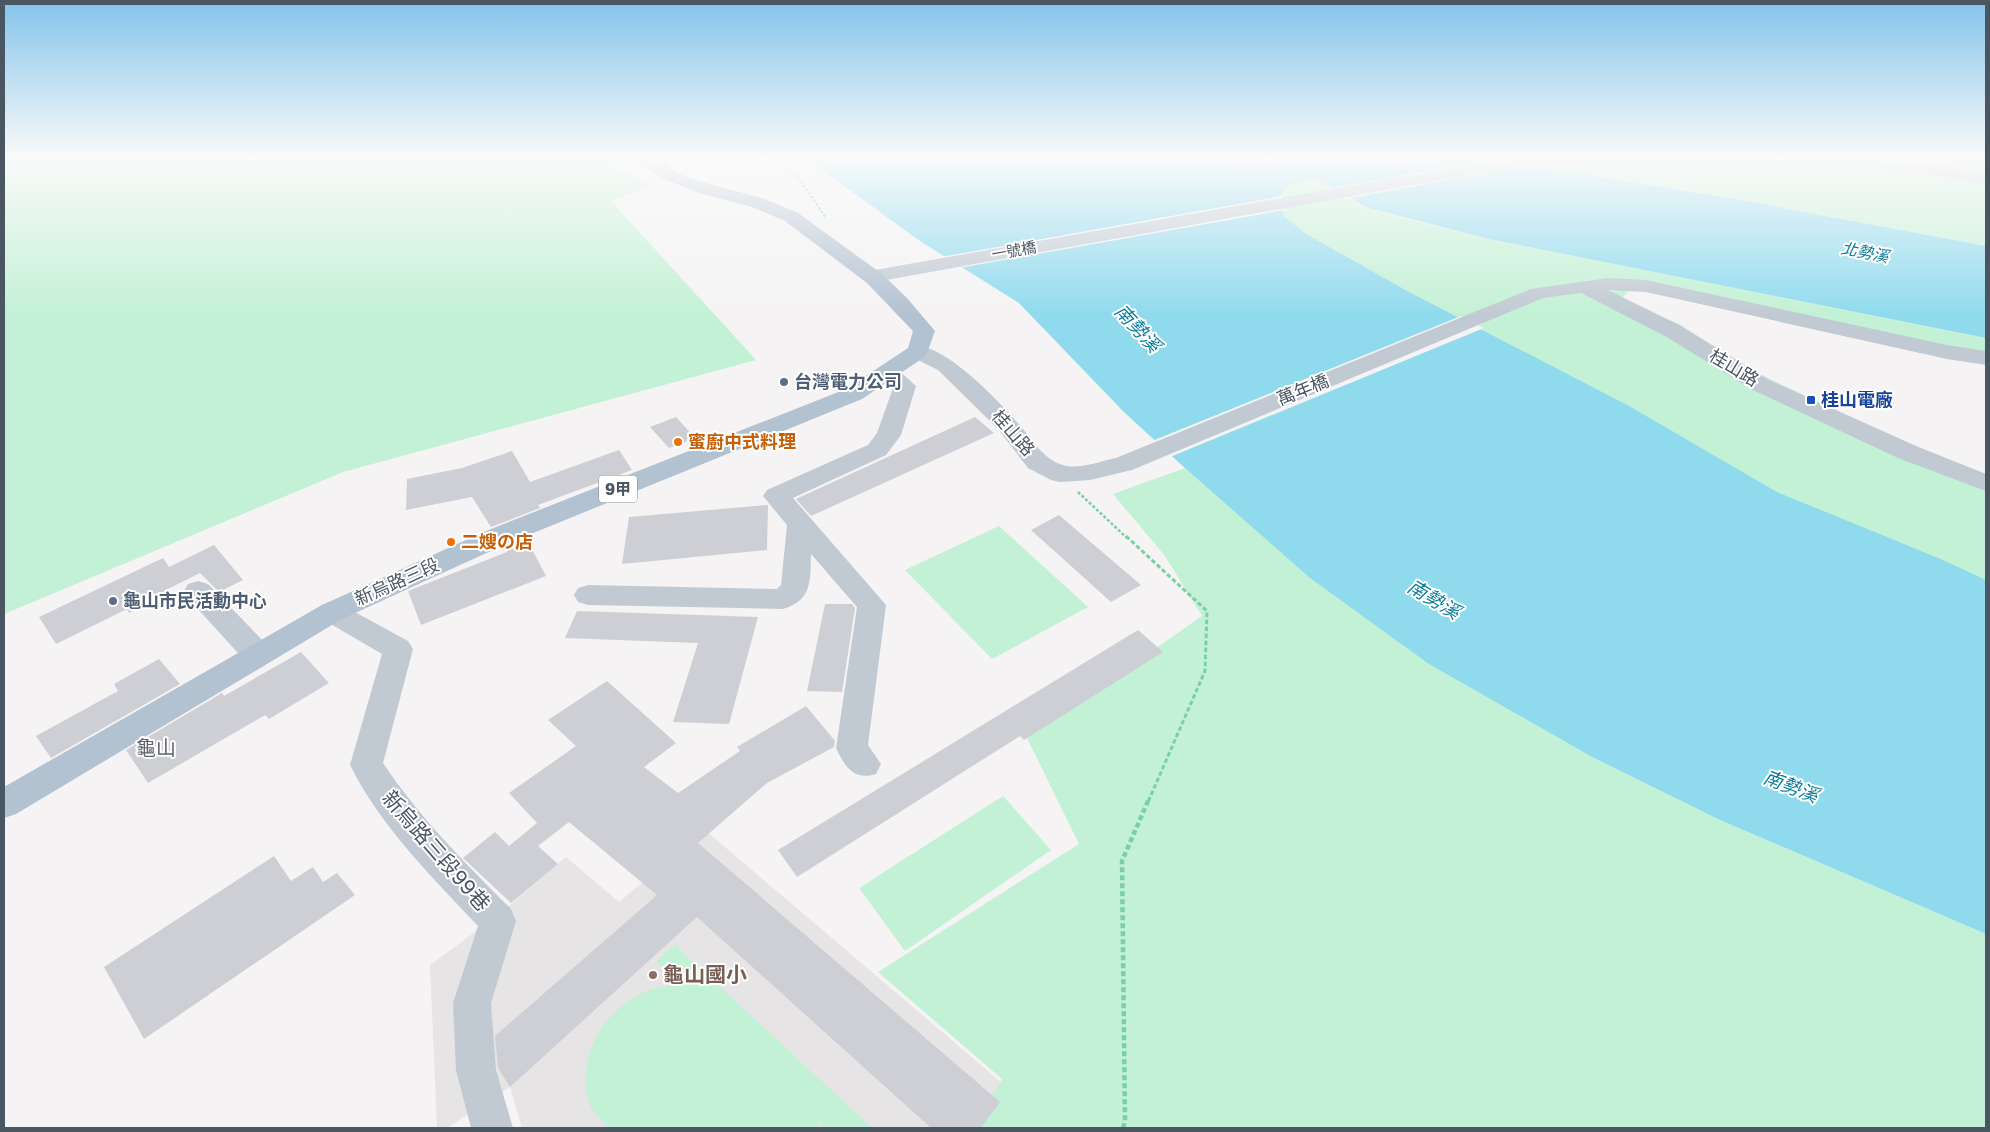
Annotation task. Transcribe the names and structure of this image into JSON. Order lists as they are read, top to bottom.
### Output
{
  "streets": {
    "main road": ["9甲", "新烏路三段"],
    "street": [
      "一號橋",
      "桂山路",
      "萬年橋",
      "新烏路三段99巷"
    ]
  },
  "crossings": [
    ["桂山路", "萬年橋"],
    ["桂山路", "新烏路三段"],
    ["新烏路三段", "新烏路三段99巷"]
  ],
  "districts": ["龜山"],
  "water": ["北勢溪", "南勢溪"],
  "places": {
    "other": [
      "台灣電力公司",
      "蜜廚中式料理",
      "二嫂の店",
      "龜山市民活動中心",
      "龜山國小"
    ],
    "transit": ["桂山電廠"]
  }
}
